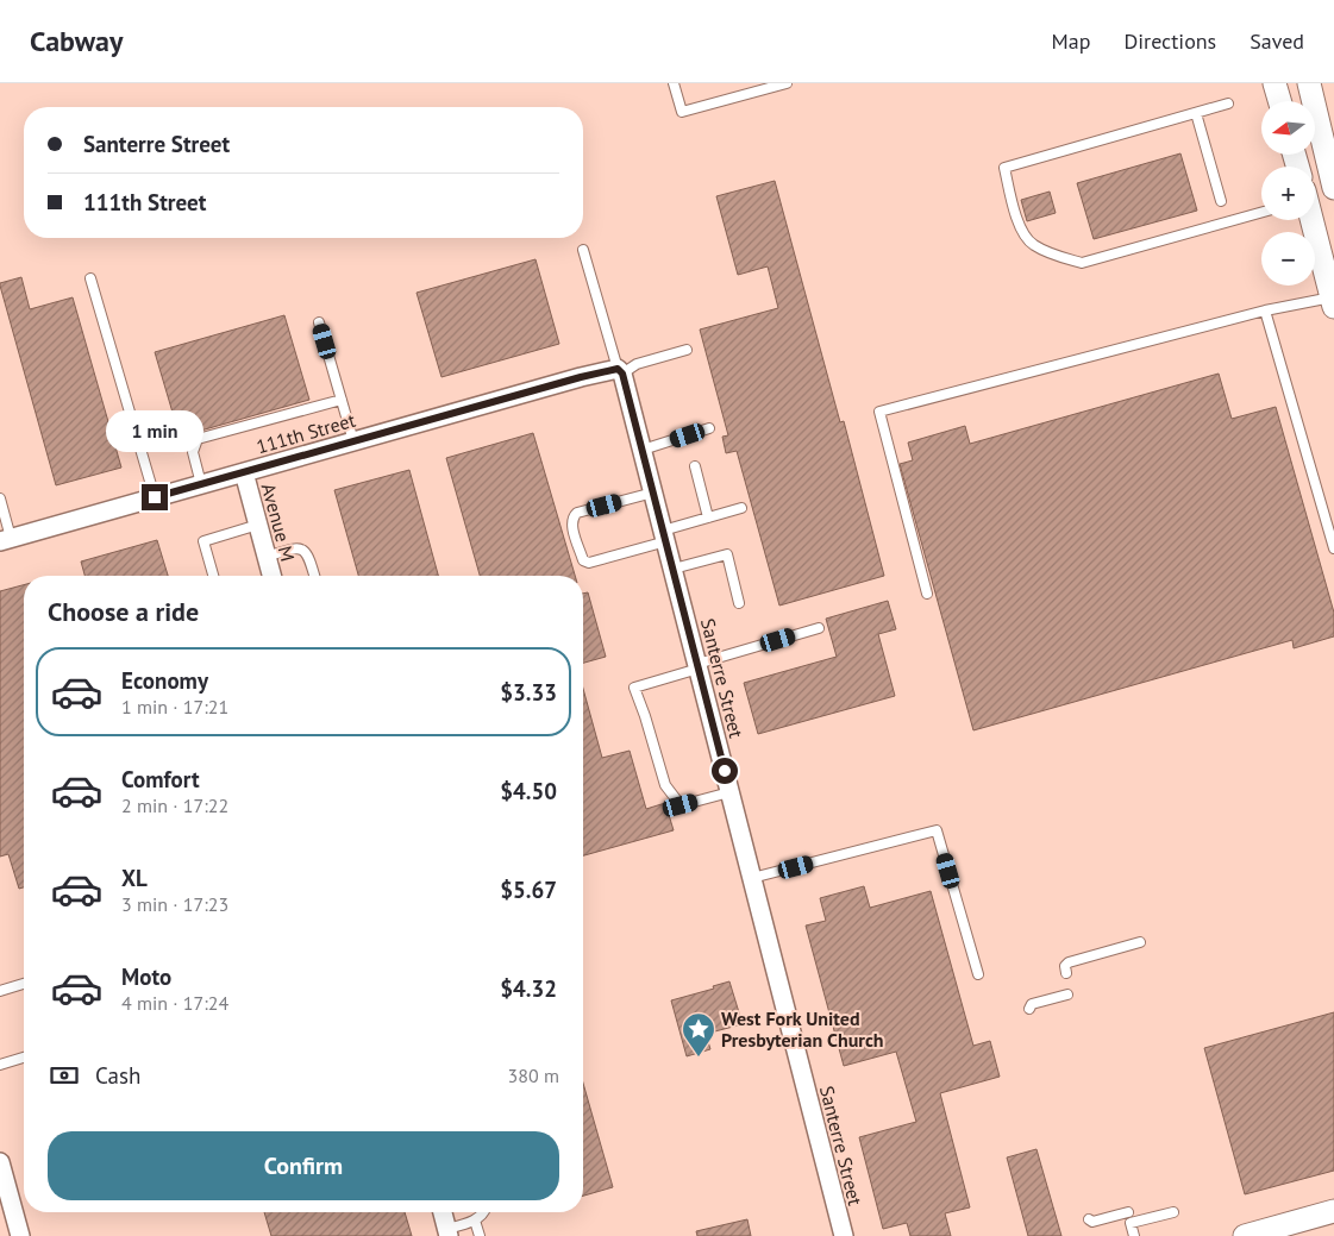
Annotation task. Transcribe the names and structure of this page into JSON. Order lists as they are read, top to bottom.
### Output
{
  "streets": {
    "street": ["111th Street", "Avenue M", "Santerre Street"]
  },
  "crossings": [
    ["111th Street", "Avenue M"],
    ["111th Street", "Santerre Street"]
  ],
  "places": {
    "place": ["West Fork United Presbyterian Church"]
  },
  "north": "left",
  "page": {
    "header": "Cabway",
    "nav": ["Map", "Directions", "Saved"],
    "map_buttons": ["+", "−"],
    "banner": ["Santerre Street", "111th Street"],
    "bubble": "1 min",
    "heading": "Choose a ride",
    "list": [
      {
        "name": "Economy",
        "note": "1 min · 17:21",
        "value": "$3.33"
      },
      {
        "name": "Comfort",
        "note": "2 min · 17:22",
        "value": "$4.50"
      },
      {
        "name": "XL",
        "note": "3 min · 17:23",
        "value": "$5.67"
      },
      {
        "name": "Moto",
        "note": "4 min · 17:24",
        "value": "$4.32"
      }
    ],
    "pay": ["Cash", "380 m"],
    "buttons": "Confirm"
  }
}
